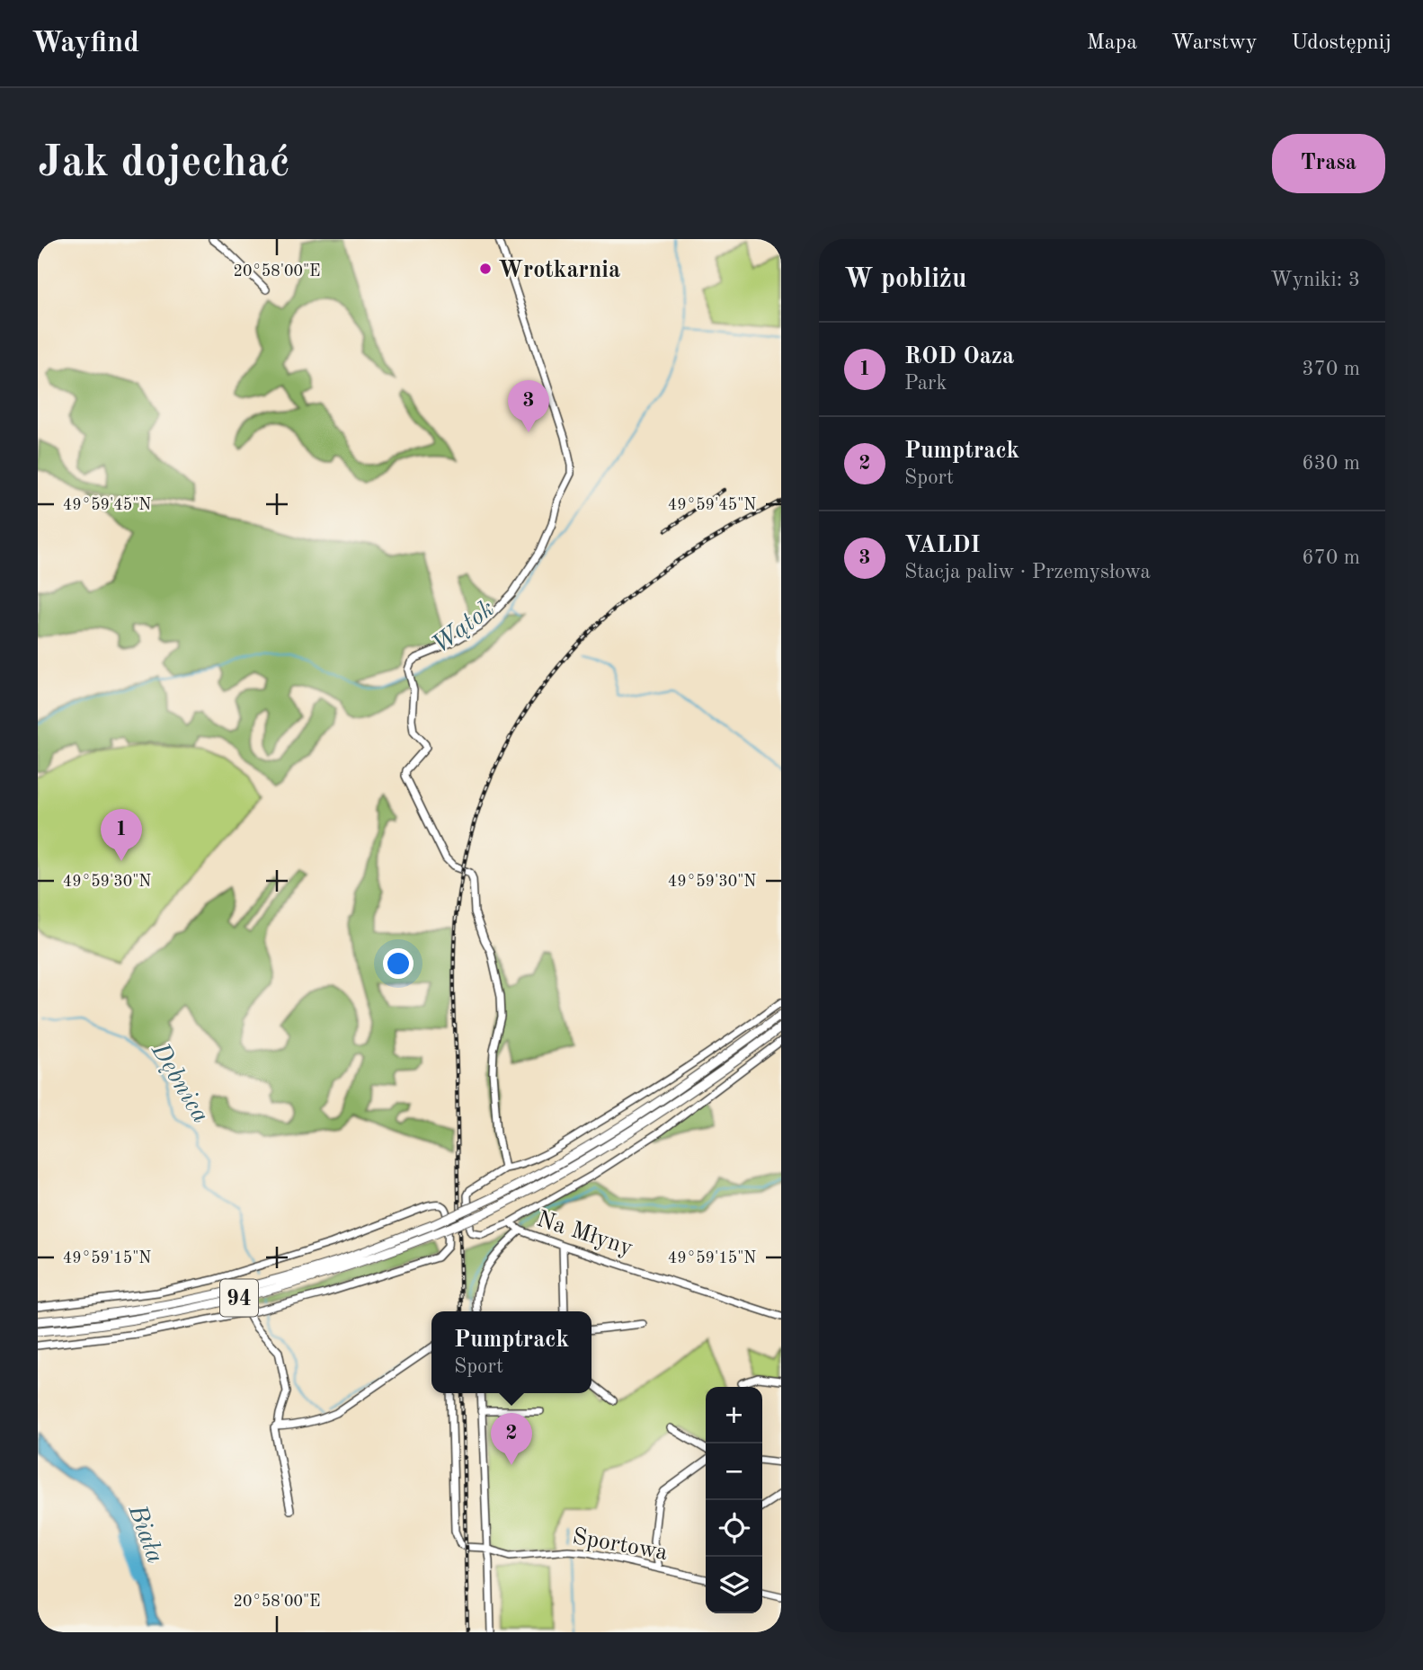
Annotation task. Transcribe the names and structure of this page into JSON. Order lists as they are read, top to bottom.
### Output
{
  "streets": {
    "main road": ["94"],
    "street": ["Na Młyny", "Sportowa"]
  },
  "water": ["Wątok", "Dębnica", "Biała"],
  "places": ["Wrotkarnia"],
  "page": {
    "header": "Wayfind",
    "nav": ["Mapa", "Warstwy", "Udostępnij"],
    "buttons": "Trasa",
    "title": "Jak dojechać",
    "heading": ["W pobliżu", "Wyniki: 3"],
    "list": [
      {
        "mark": "1",
        "name": "ROD Oaza",
        "note": "Park",
        "value": "370 m"
      },
      {
        "mark": "2",
        "name": "Pumptrack",
        "note": "Sport",
        "value": "630 m"
      },
      {
        "mark": "3",
        "name": "VALDI",
        "note": "Stacja paliw · Przemysłowa",
        "value": "670 m"
      }
    ],
    "pins": ["3", "1", "2"],
    "popup": ["Pumptrack", "Sport"],
    "map_buttons": ["+", "−"]
  },
  "coordinates": [
    "20°58'00\"E",
    "49°59'45\"N",
    "49°59'30\"N",
    "49°59'15\"N"
  ]
}
